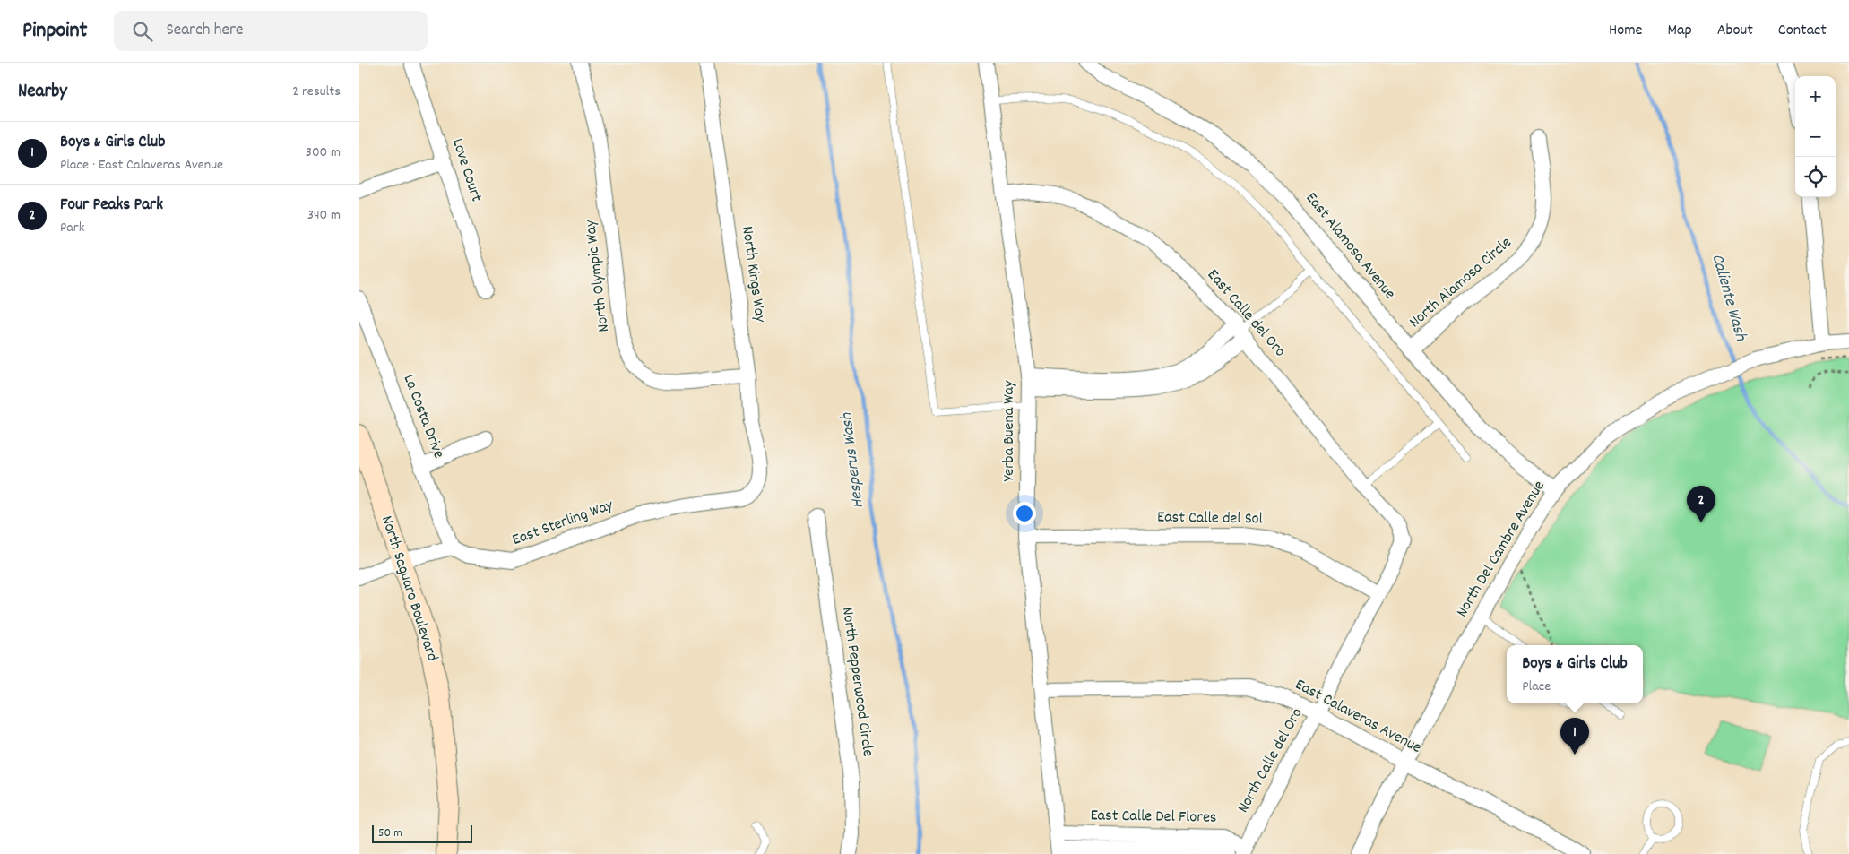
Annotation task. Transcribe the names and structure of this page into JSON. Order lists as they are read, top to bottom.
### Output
{
  "streets": {
    "main road": ["North Saguaro Boulevard"],
    "street": [
      "Love Court",
      "East Alamosa Avenue",
      "North Kings Way",
      "North Olympic Way",
      "North Alamosa Circle",
      "East Calle del Oro",
      "La Costa Drive",
      "Yerba Buena Way",
      "East Calle del Sol",
      "East Sterling Way",
      "North Del Cambre Avenue",
      "North Pepperwood Circle",
      "East Calaveras Avenue",
      "North Calle del Oro",
      "East Calle Del Flores"
    ]
  },
  "crossings": [
    ["East Alamosa Avenue", "North Alamosa Circle"],
    ["East Alamosa Avenue", "North Del Cambre Avenue"],
    ["North Kings Way", "North Olympic Way"],
    ["North Kings Way", "East Sterling Way"],
    ["East Calle del Oro", "Yerba Buena Way"],
    ["East Calle del Oro", "North Calle del Oro"],
    ["La Costa Drive", "East Sterling Way"],
    ["Yerba Buena Way", "East Calle del Sol"],
    ["Yerba Buena Way", "East Calaveras Avenue"],
    ["Yerba Buena Way", "East Calle Del Flores"],
    ["East Calle del Sol", "North Calle del Oro"],
    ["North Del Cambre Avenue", "East Calaveras Avenue"],
    ["East Calaveras Avenue", "North Calle del Oro"],
    ["North Calle del Oro", "East Calle Del Flores"]
  ],
  "water": ["Caliente Wash", "Hesperus Wash"],
  "scale_bar": "50 m",
  "page": {
    "header": "Pinpoint",
    "search": "Search here",
    "nav": [
      "Home",
      "Map",
      "About",
      "Contact"
    ],
    "heading": ["Nearby", "2 results"],
    "map_buttons": ["+", "−"],
    "list": [
      {
        "mark": "1",
        "name": "Boys & Girls Club",
        "note": "Place · East Calaveras Avenue",
        "value": "300 m"
      },
      {
        "mark": "2",
        "name": "Four Peaks Park",
        "note": "Park",
        "value": "340 m"
      }
    ],
    "pins": ["2", "1"],
    "popup": ["Boys & Girls Club", "Place"],
    "scale": "50 m"
  }
}
